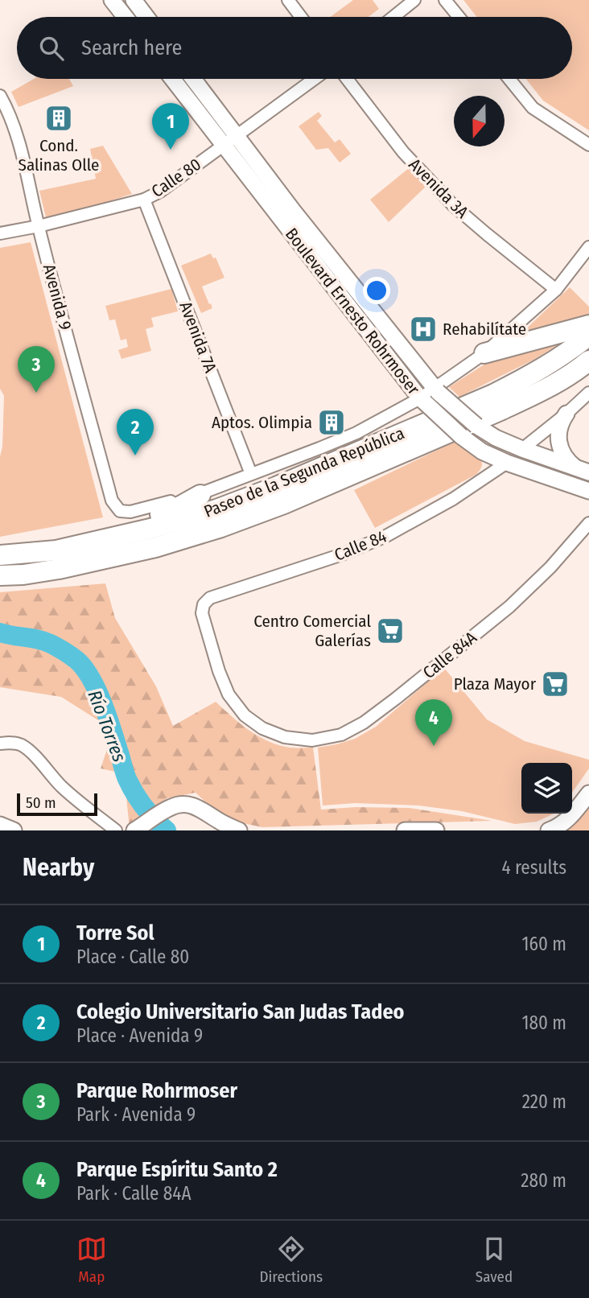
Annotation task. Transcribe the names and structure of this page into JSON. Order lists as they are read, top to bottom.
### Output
{
  "streets": {
    "highway": ["Paseo de la Segunda República"],
    "main road": ["Boulevard Ernesto Rohrmoser"],
    "street": [
      "Calle 80",
      "Avenida 3A",
      "Avenida 9",
      "Avenida 7A",
      "Calle 84",
      "Calle 84A"
    ]
  },
  "crossings": [
    ["Calle 80", "Avenida 9"],
    ["Calle 80", "Boulevard Ernesto Rohrmoser"],
    ["Calle 80", "Avenida 7A"],
    ["Boulevard Ernesto Rohrmoser", "Calle 84"],
    ["Calle 84", "Calle 84A"]
  ],
  "water": ["Río Torres"],
  "places": {
    "building": ["Cond. Salinas Olle", "Aptos. Olimpia"],
    "hospital": ["Rehabilítate"],
    "supermarket": ["Centro Comercial Galerías", "Plaza Mayor"]
  },
  "scale_bar": "50 m",
  "north": "bottom",
  "page": {
    "search": "Search here",
    "pins": [
      "1",
      "3",
      "2",
      "4"
    ],
    "scale": "50 m",
    "heading": ["Nearby", "4 results"],
    "list": [
      {
        "mark": "1",
        "name": "Torre Sol",
        "note": "Place · Calle 80",
        "value": "160 m"
      },
      {
        "mark": "2",
        "name": "Colegio Universitario San Judas Tadeo",
        "note": "Place · Avenida 9",
        "value": "180 m"
      },
      {
        "mark": "3",
        "name": "Parque Rohrmoser",
        "note": "Park · Avenida 9",
        "value": "220 m"
      },
      {
        "mark": "4",
        "name": "Parque Espíritu Santo 2",
        "note": "Park · Calle 84A",
        "value": "280 m"
      }
    ],
    "nav": ["Map", "Directions", "Saved"]
  }
}
